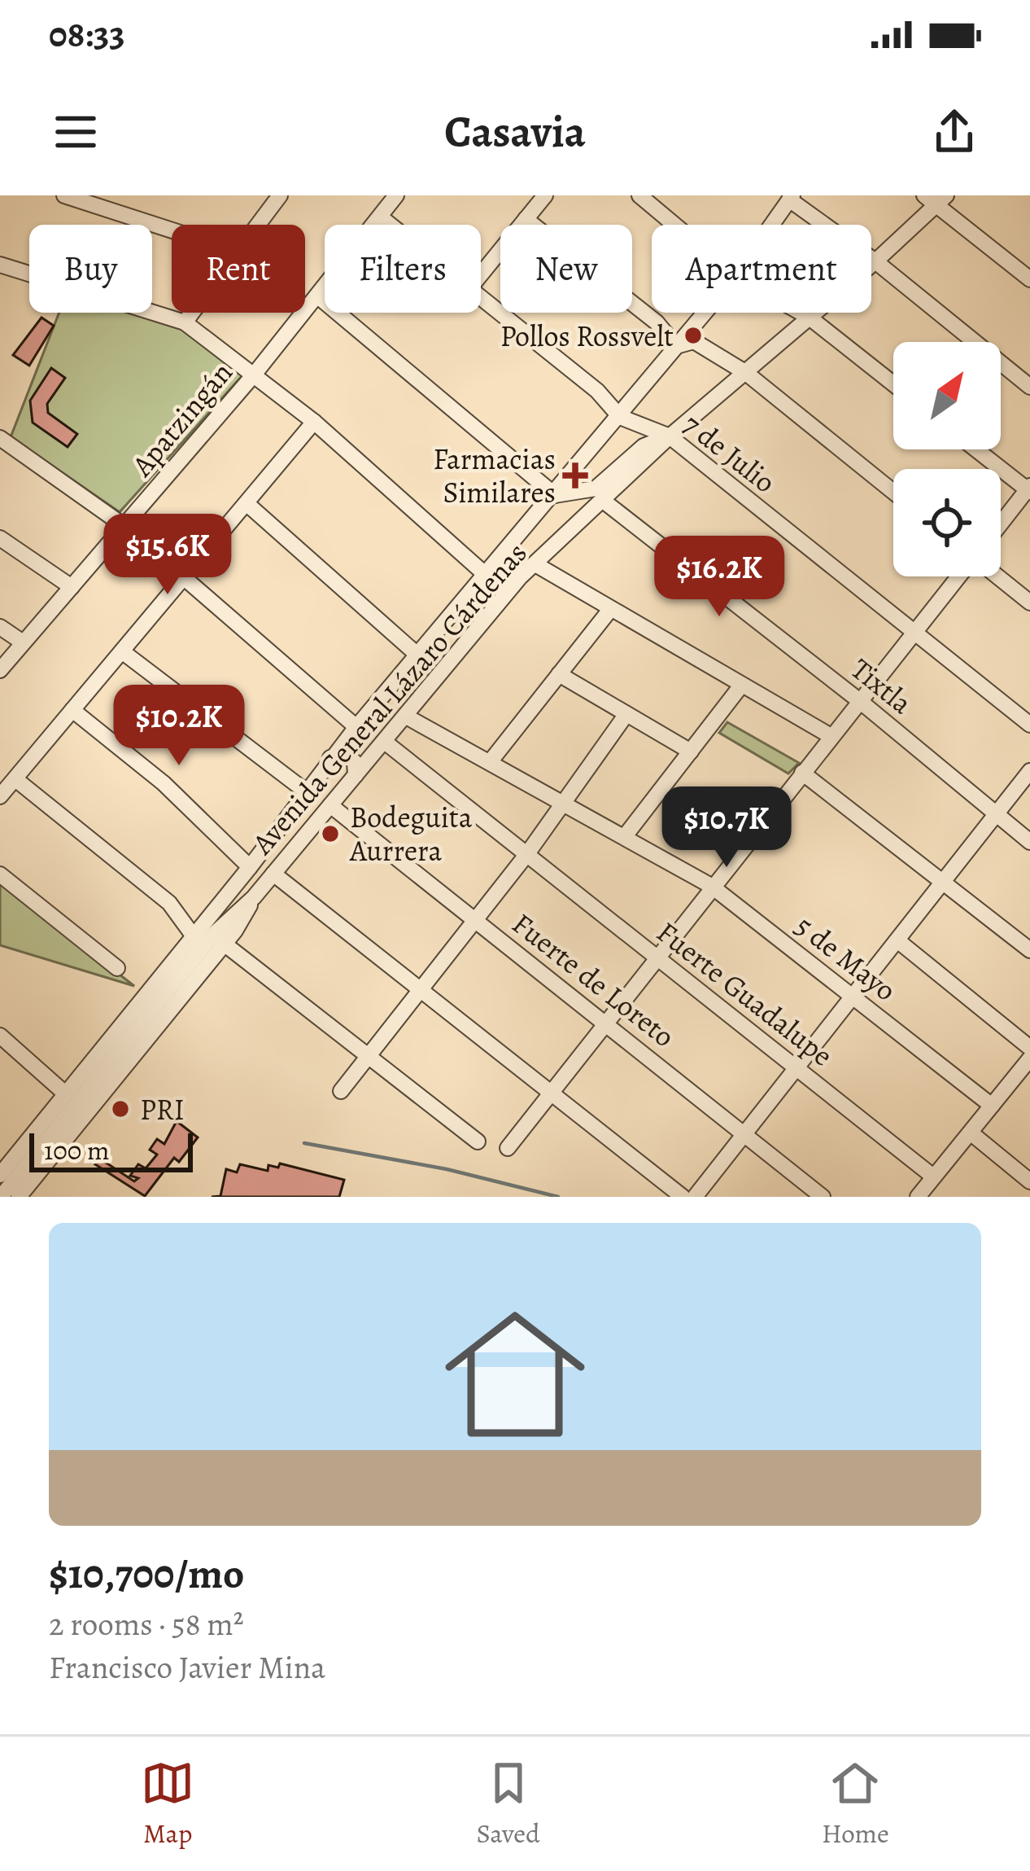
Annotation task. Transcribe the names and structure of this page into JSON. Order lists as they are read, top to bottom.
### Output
{
  "streets": {
    "street": [
      "Apatzingán",
      "7 de Julio",
      "Tixtla",
      "Avenida General Lázaro Cárdenas",
      "5 de Mayo",
      "Fuerte de Loreto",
      "Fuerte Guadalupe"
    ]
  },
  "crossings": [
    ["7 de Julio", "Avenida General Lázaro Cárdenas"],
    ["Tixtla", "Avenida General Lázaro Cárdenas"],
    ["Avenida General Lázaro Cárdenas", "5 de Mayo"],
    ["Avenida General Lázaro Cárdenas", "Fuerte de Loreto"],
    ["Avenida General Lázaro Cárdenas", "Fuerte Guadalupe"]
  ],
  "places": {
    "other": ["Pollos Rossvelt", "Bodeguita Aurrera", "PRI"],
    "health": ["Farmacias Similares"]
  },
  "scale_bar": "100 m",
  "north": "top right",
  "page": {
    "status": "08:33",
    "header": "Casavia",
    "chip": [
      "Buy",
      "Rent",
      "Filters",
      "New",
      "Apartment"
    ],
    "price": [
      "$15.6K",
      "$16.2K",
      "$10.2K",
      "$10.7K"
    ],
    "scale": "100 m",
    "list": [
      {
        "name": "$10,700/mo",
        "note": "2 rooms · 58 m² · Francisco Javier Mina"
      }
    ],
    "tabs": ["Map", "Saved", "Home"]
  }
}
